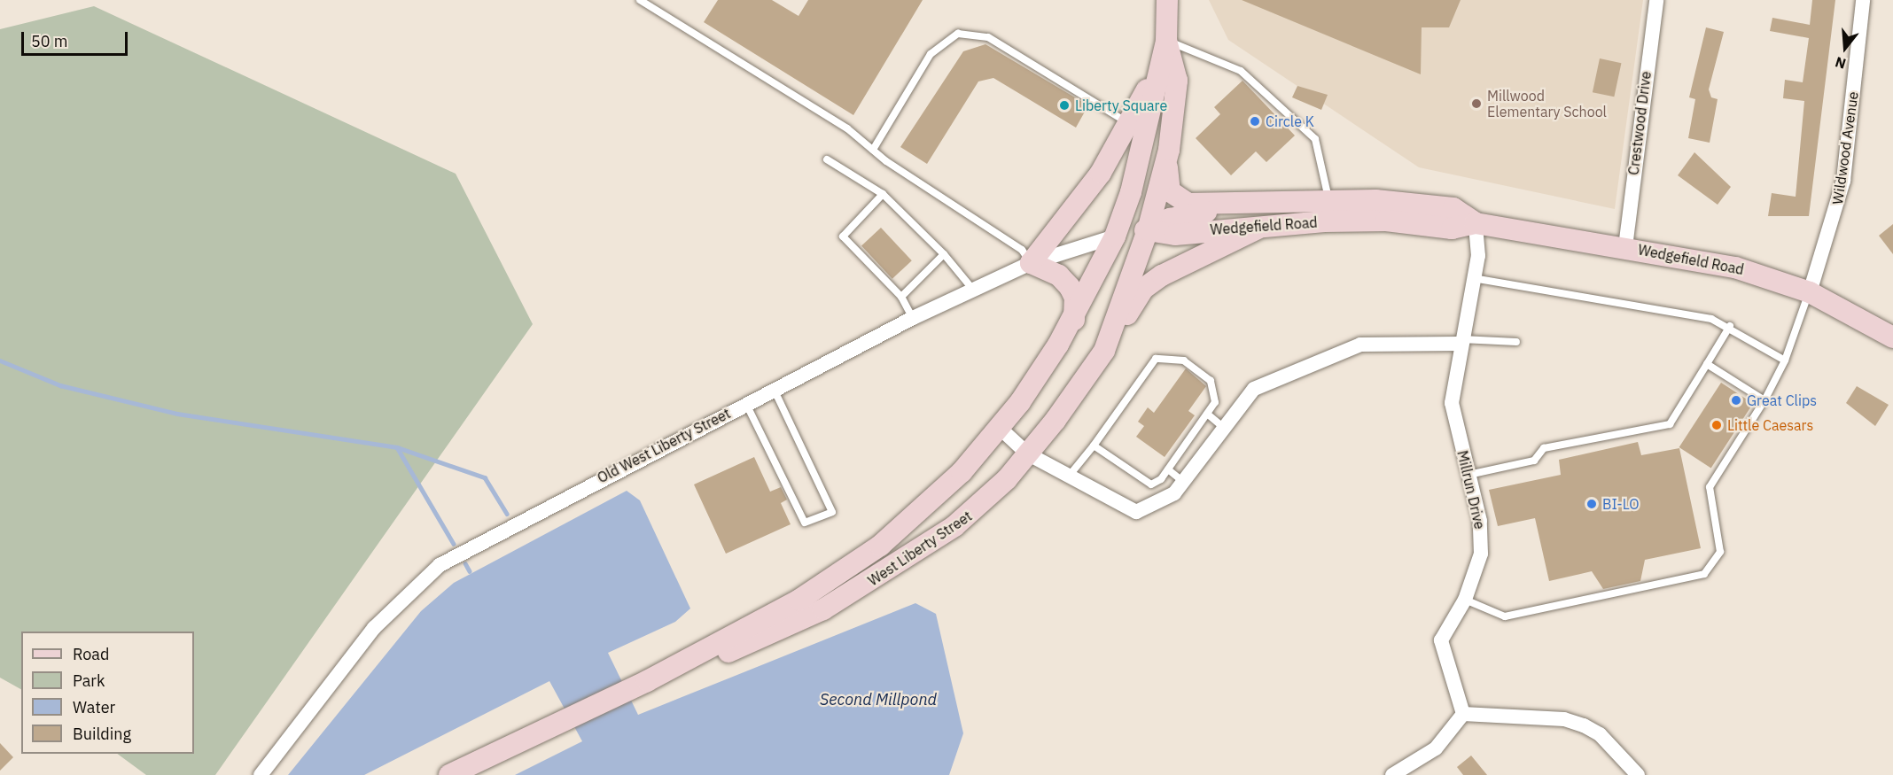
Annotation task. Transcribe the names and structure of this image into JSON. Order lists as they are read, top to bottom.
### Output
{
  "streets": {
    "main road": ["Wedgefield Road", "Old West Liberty Street", "West Liberty Street"],
    "street": ["Crestwood Drive", "Wildwood Avenue", "Millrun Drive"]
  },
  "crossings": [
    ["Crestwood Drive", "Wedgefield Road"],
    ["Wildwood Avenue", "Wedgefield Road"],
    ["Wedgefield Road", "Old West Liberty Street"],
    ["Wedgefield Road", "Millrun Drive"],
    ["Wedgefield Road", "West Liberty Street"],
    ["Old West Liberty Street", "West Liberty Street"]
  ],
  "water": ["Second Millpond"],
  "places": [
    "Millwood Elementary School",
    "Liberty Square",
    "Circle K",
    "Great Clips",
    "Little Caesars",
    "BI-LO"
  ],
  "legend": [
    "Road",
    "Park",
    "Water",
    "Building"
  ],
  "scale_bar": "50 m",
  "north": "bottom"
}
